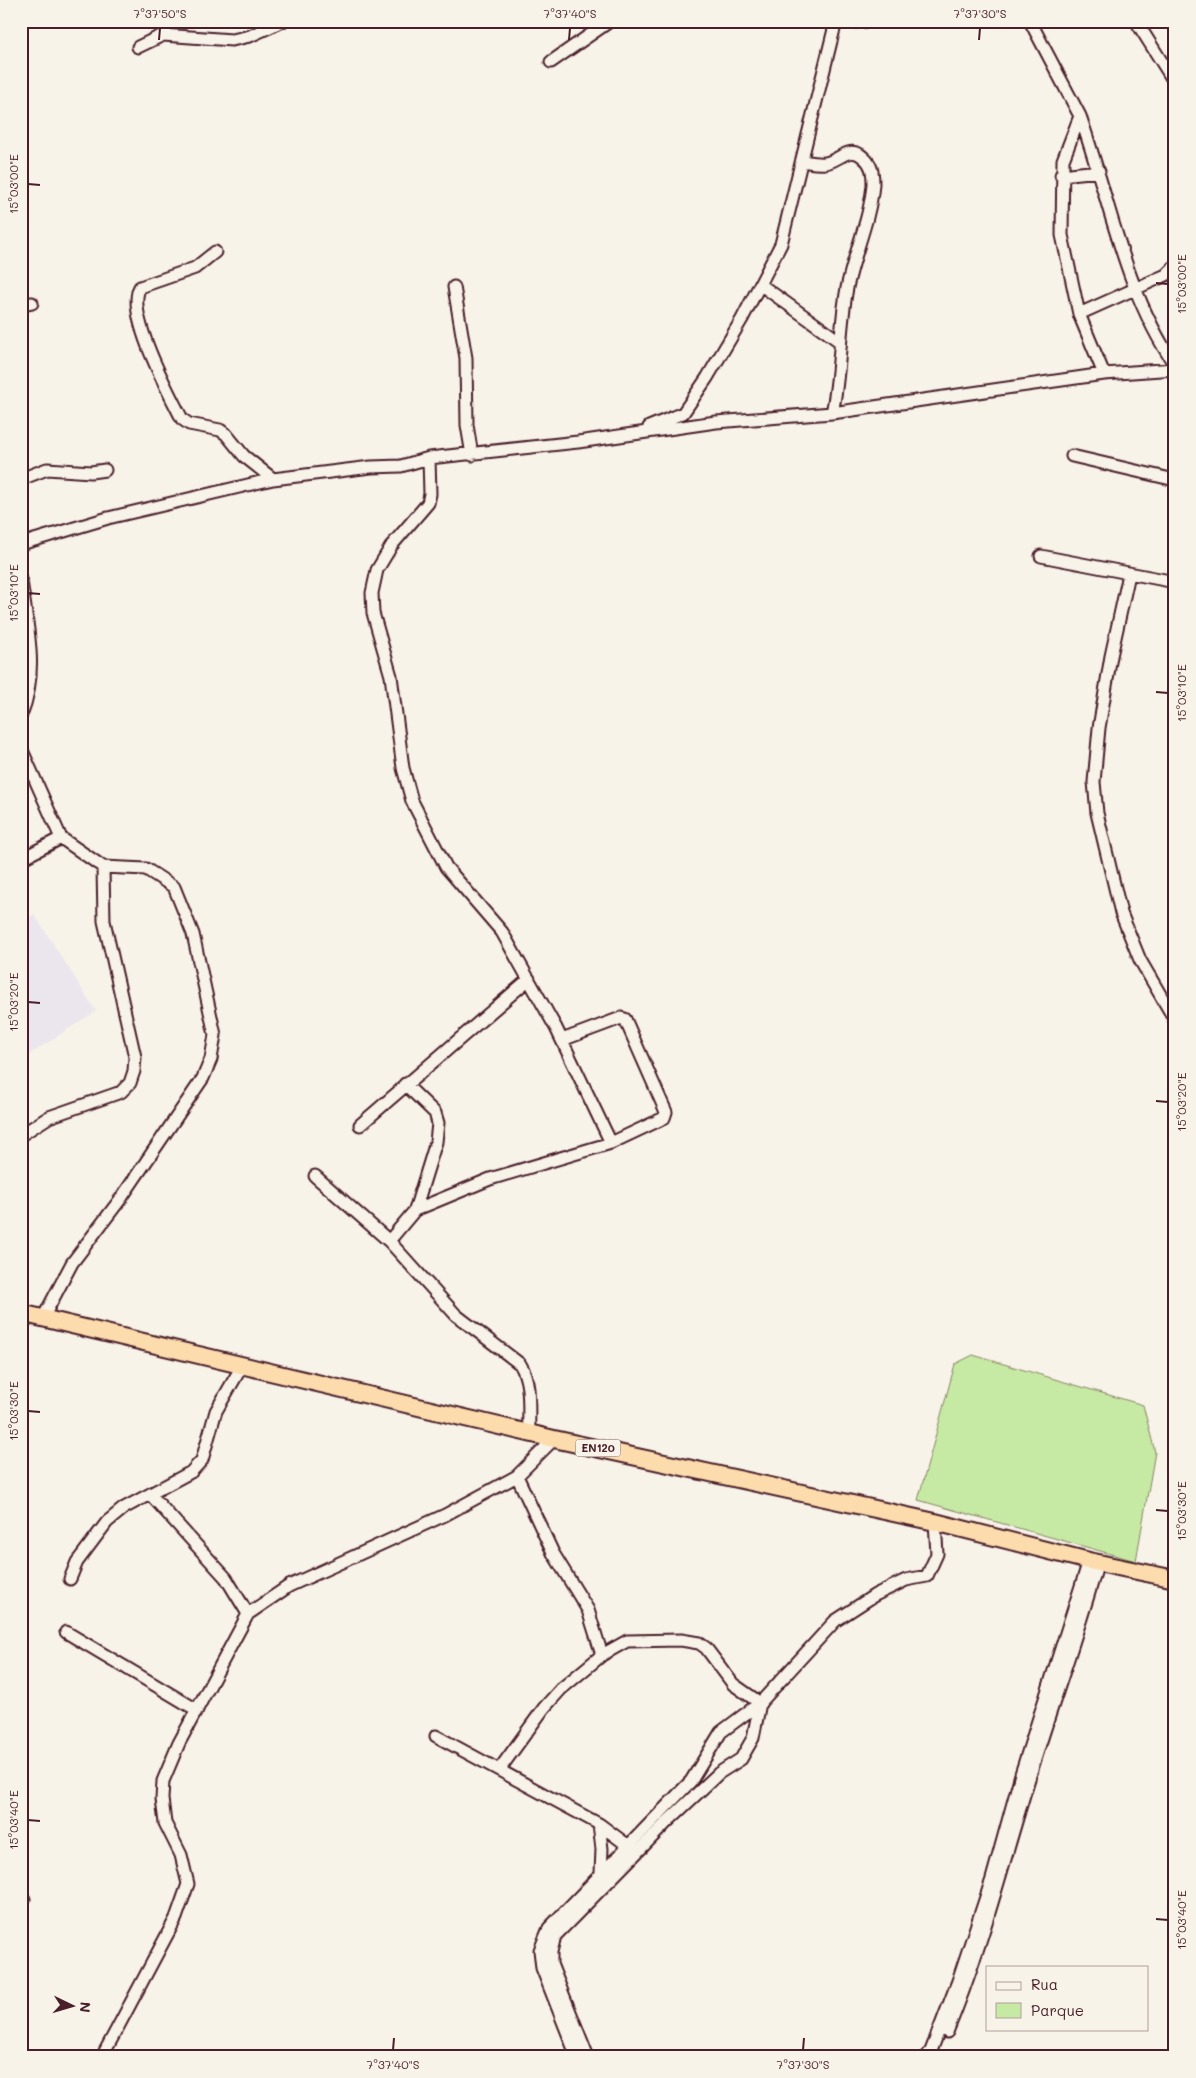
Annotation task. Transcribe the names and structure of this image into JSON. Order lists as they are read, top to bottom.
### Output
{
  "streets": {
    "highway": ["EN120"]
  },
  "legend": ["Rua", "Parque"],
  "north": "right",
  "coordinates": [
    "7°37'50\"S",
    "7°37'40\"S",
    "7°37'30\"S",
    "15°03'00\"E",
    "15°03'10\"E",
    "15°03'20\"E",
    "15°03'30\"E",
    "15°03'40\"E"
  ]
}
